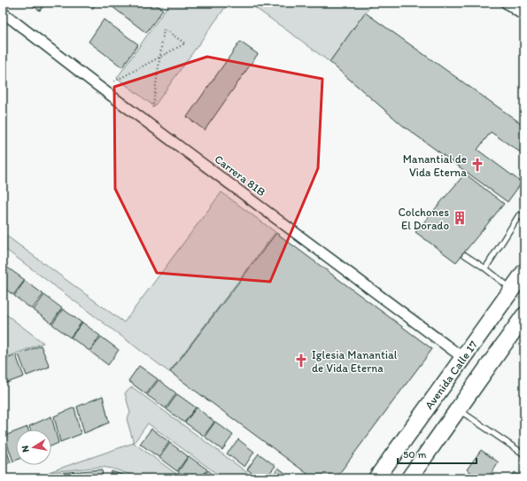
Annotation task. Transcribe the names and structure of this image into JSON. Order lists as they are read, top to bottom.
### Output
{
  "streets": {
    "main road": ["Avenida Calle 17"],
    "street": ["Carrera 81B"]
  },
  "crossings": [
    ["Carrera 81B", "Avenida Calle 17"]
  ],
  "places": {
    "church": ["Manantial de Vida Eterna", "Iglesia Manantial de Vida Eterna"],
    "building": ["Colchones El Dorado"]
  },
  "scale_bar": "50 m",
  "north": "left"
}
